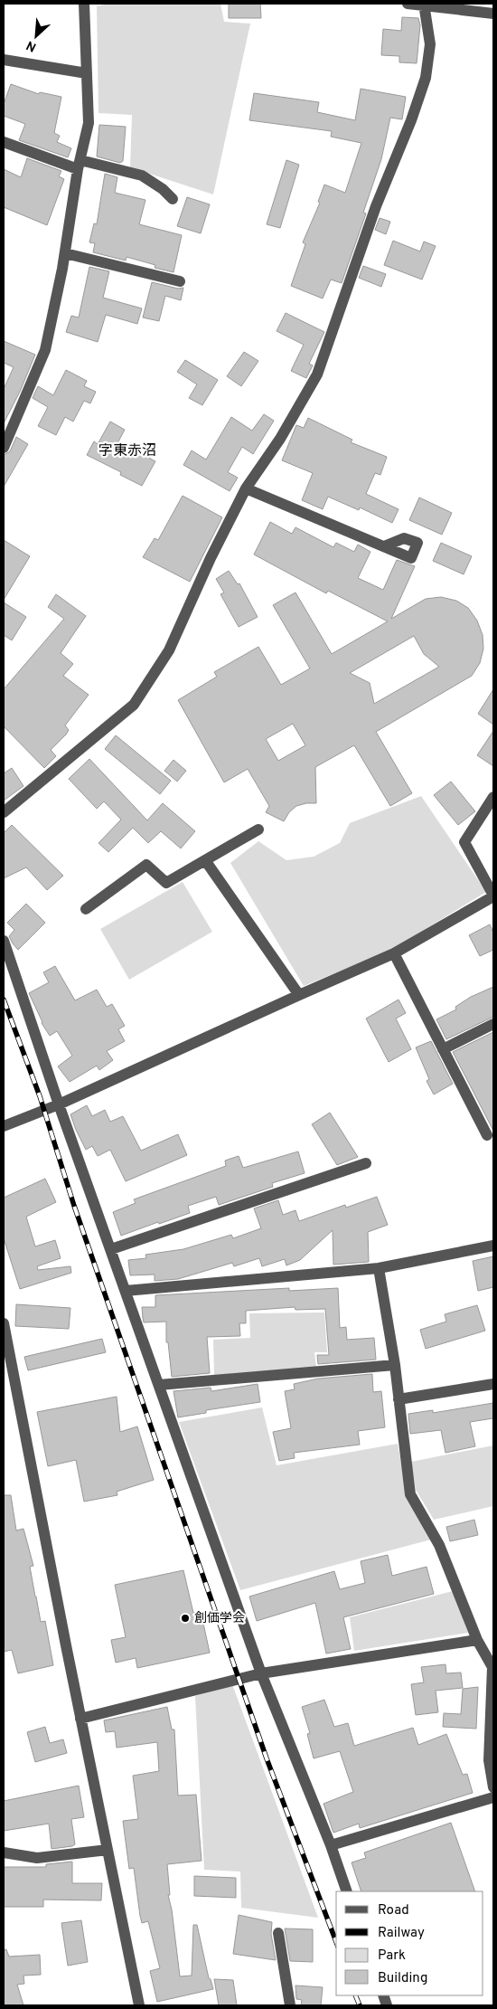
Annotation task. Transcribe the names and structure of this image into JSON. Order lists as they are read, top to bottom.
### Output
{
  "districts": ["字東赤沼"],
  "places": ["創価学会"],
  "legend": [
    "Road",
    "Railway",
    "Park",
    "Building"
  ],
  "north": "bottom left"
}
